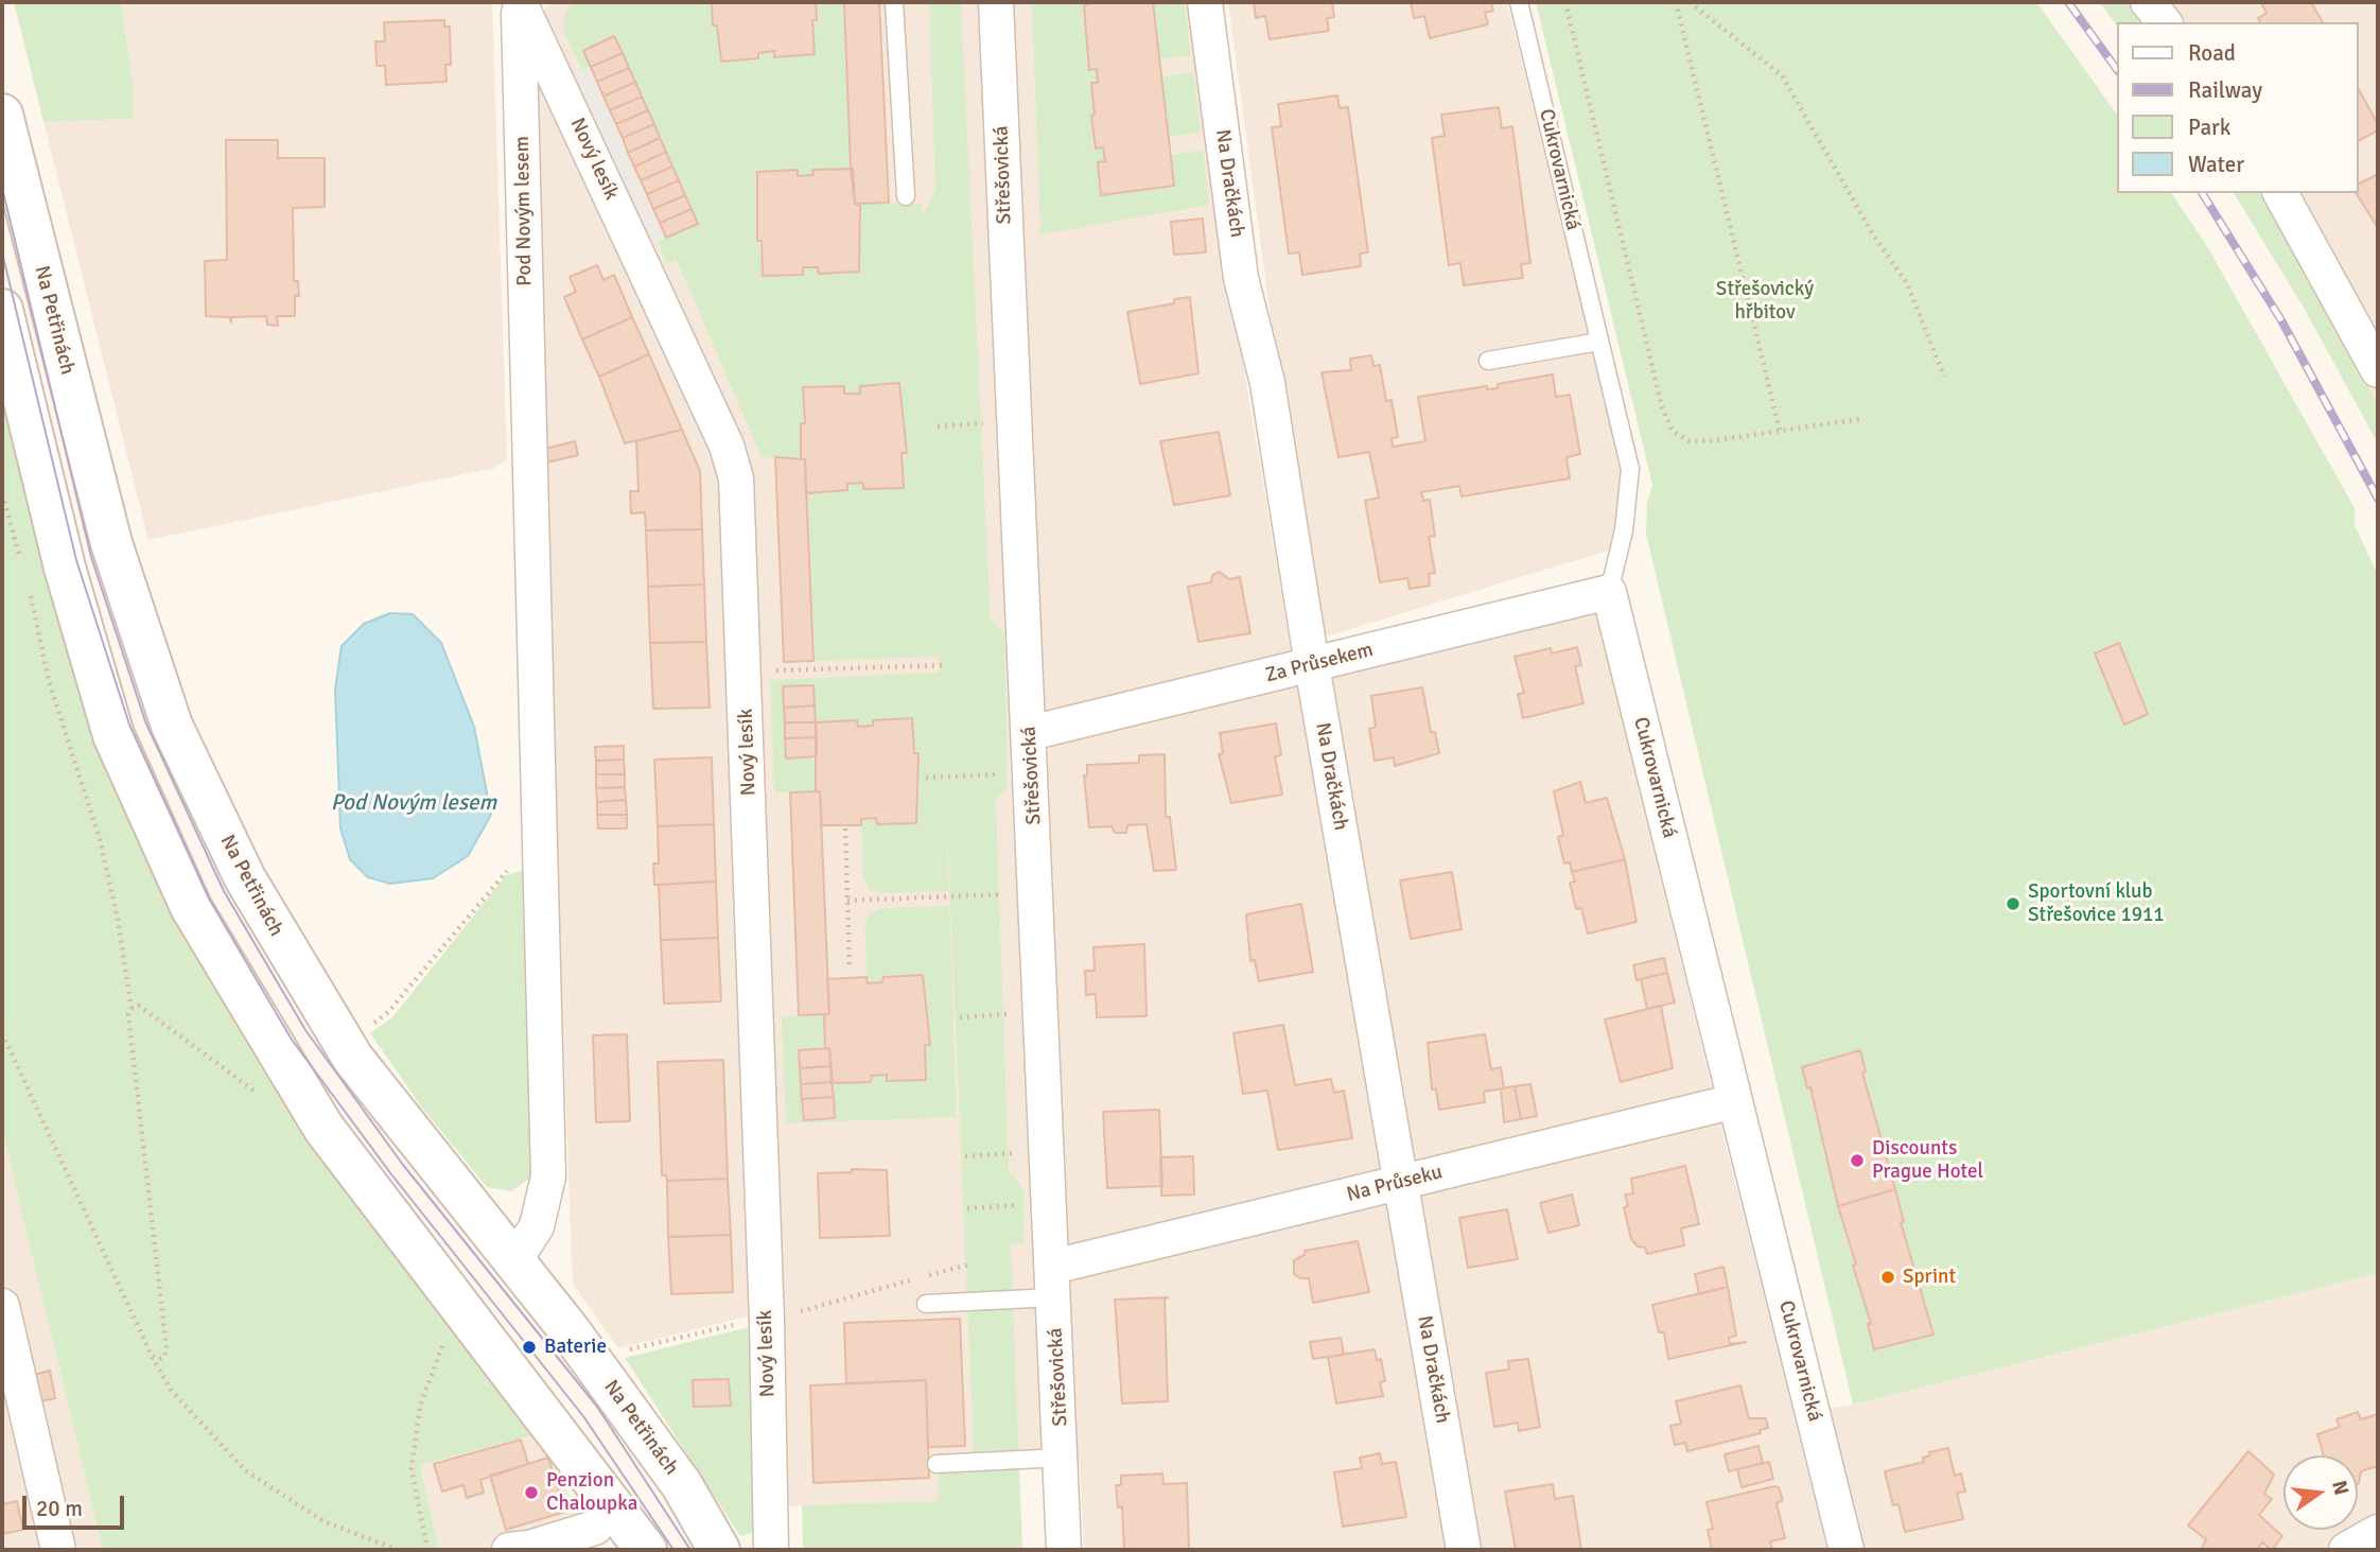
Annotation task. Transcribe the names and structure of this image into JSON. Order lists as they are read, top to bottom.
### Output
{
  "streets": {
    "street": [
      "Nový lesík",
      "Cukrovarnická",
      "Střešovická",
      "Na Dračkách",
      "Pod Novým lesem",
      "Na Petřinách",
      "Za Průsekem",
      "Na Průseku"
    ]
  },
  "crossings": [
    ["Nový lesík", "Pod Novým lesem"],
    ["Cukrovarnická", "Za Průsekem"],
    ["Cukrovarnická", "Na Průseku"],
    ["Střešovická", "Za Průsekem"],
    ["Střešovická", "Na Průseku"],
    ["Na Dračkách", "Za Průsekem"],
    ["Na Dračkách", "Na Průseku"],
    ["Pod Novým lesem", "Na Petřinách"]
  ],
  "water": ["Pod Novým lesem"],
  "parks": ["Střešovický hřbitov"],
  "places": [
    "Sportovní klub Střešovice 1911",
    "Discounts Prague Hotel",
    "Sprint",
    "Baterie",
    "Penzion Chaloupka"
  ],
  "legend": [
    "Road",
    "Railway",
    "Park",
    "Water"
  ],
  "scale_bar": "20 m",
  "north": "right"
}
